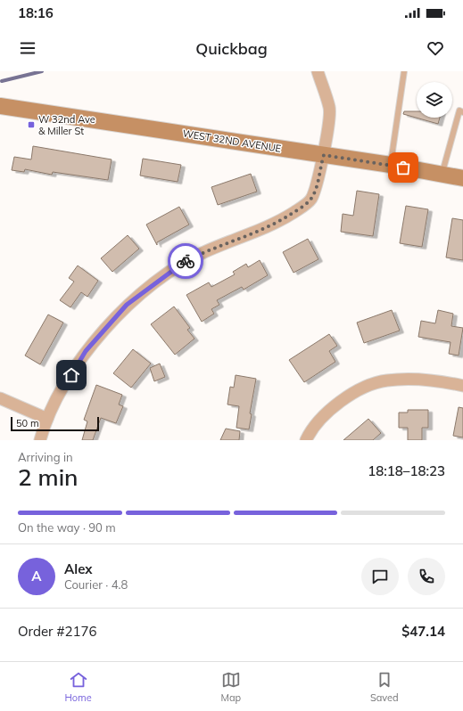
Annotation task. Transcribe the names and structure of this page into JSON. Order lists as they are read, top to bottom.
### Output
{
  "streets": {
    "street": ["WEST 32ND AVENUE"]
  },
  "places": {
    "transit": ["W 32nd Ave & Miller St"]
  },
  "scale_bar": "50 m",
  "page": {
    "status": "18:16",
    "header": "Quickbag",
    "scale": "50 m",
    "heading": ["2 min", "Arriving in", "18:18–18:23"],
    "panel": [
      "Alex",
      "Courier · 4.8",
      "Order #2176",
      "$47.14"
    ],
    "bar": "On the way · 90 m",
    "round": "A",
    "tabs": ["Home", "Map", "Saved"]
  }
}
